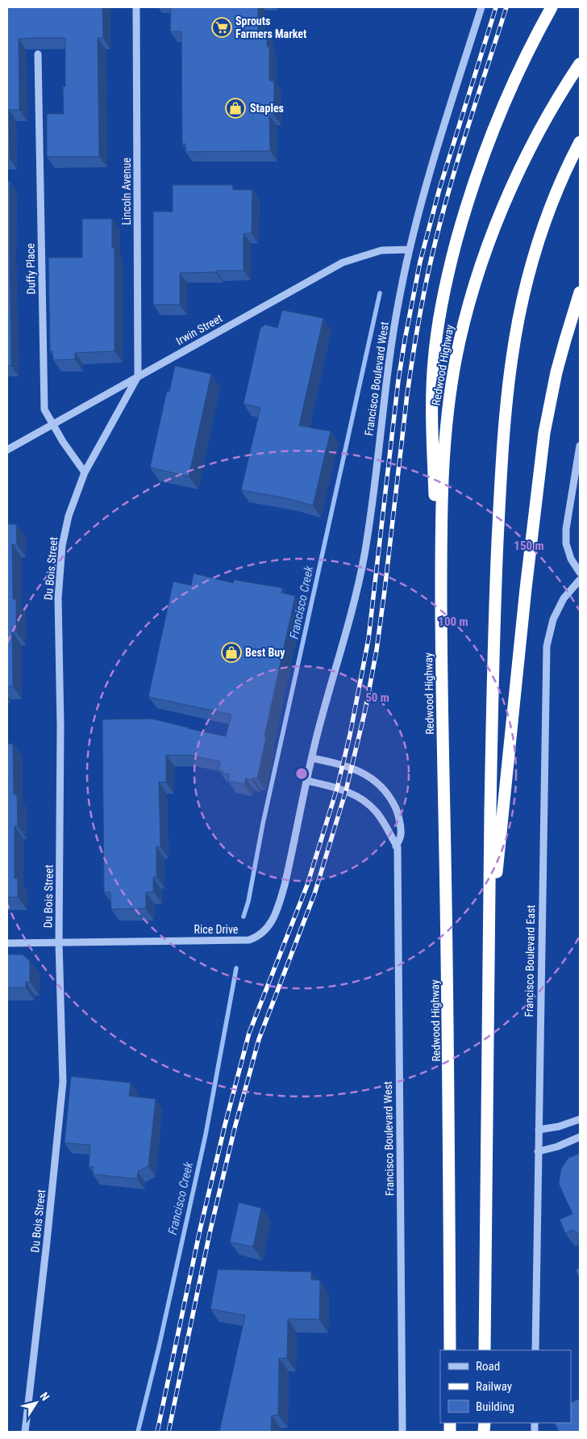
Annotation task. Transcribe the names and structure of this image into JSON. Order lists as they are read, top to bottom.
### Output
{
  "streets": {
    "highway": ["Redwood Highway"],
    "street": [
      "Lincoln Avenue",
      "Duffy Place",
      "Irwin Street",
      "Francisco Boulevard West",
      "Du Bois Street",
      "Rice Drive",
      "Francisco Boulevard East"
    ]
  },
  "crossings": [
    ["Lincoln Avenue", "Irwin Street"],
    ["Lincoln Avenue", "Du Bois Street"],
    ["Duffy Place", "Irwin Street"],
    ["Duffy Place", "Du Bois Street"],
    ["Irwin Street", "Francisco Boulevard West"],
    ["Irwin Street", "Du Bois Street"],
    ["Francisco Boulevard West", "Rice Drive"],
    ["Du Bois Street", "Rice Drive"]
  ],
  "water": ["Francisco Creek"],
  "places": {
    "supermarket": ["Sprouts Farmers Market"],
    "shop": ["Staples", "Best Buy"]
  },
  "legend": ["Road", "Railway", "Building"],
  "north": "top right",
  "rings": ["150 m", "100 m", "50 m"]
}
